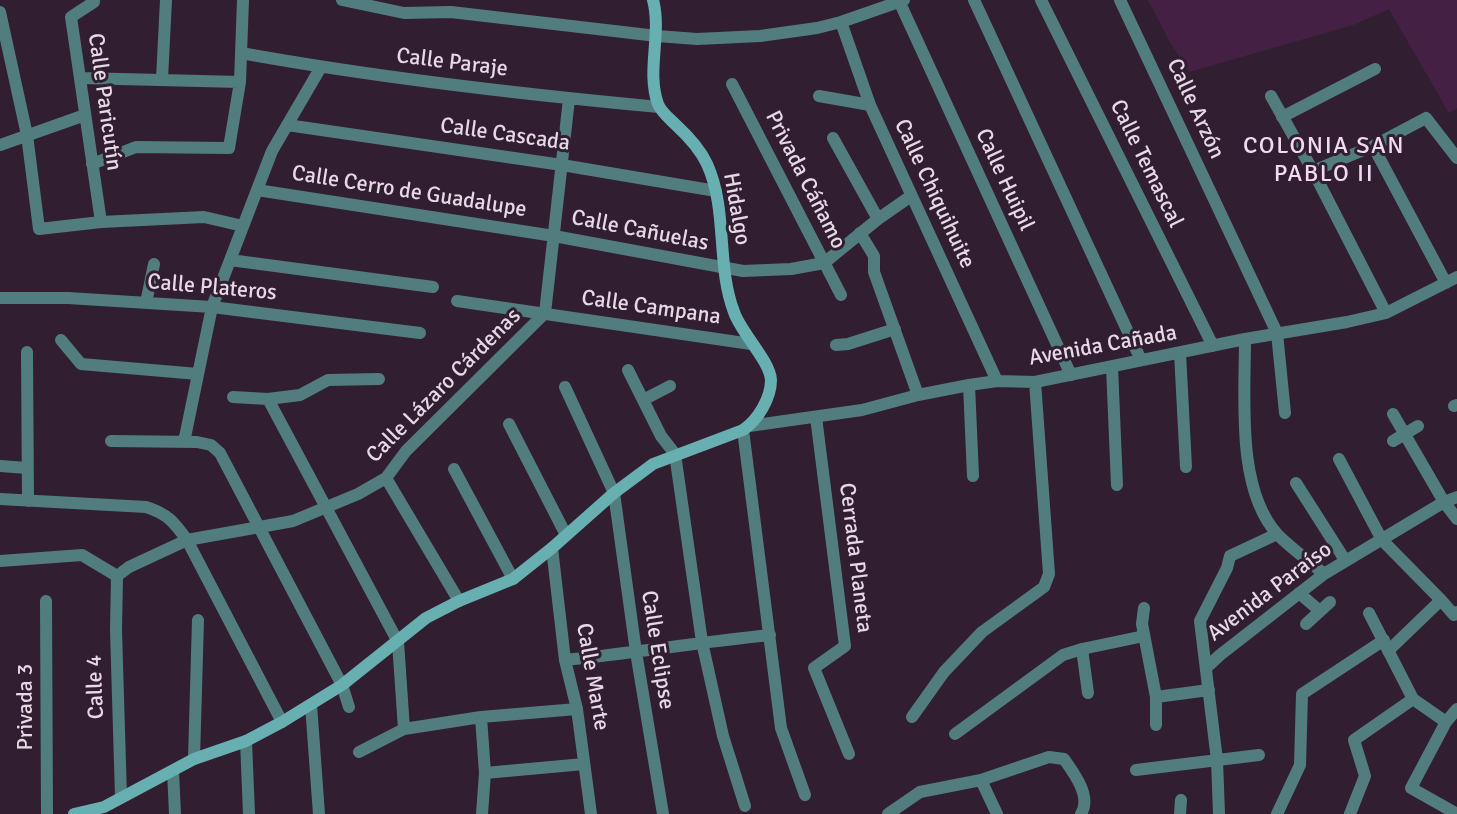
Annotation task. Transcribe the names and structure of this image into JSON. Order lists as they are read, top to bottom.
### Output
{
  "streets": {
    "street": [
      "Calle Paraje",
      "Calle Paricutín",
      "Calle Arzón",
      "Calle Cascada",
      "Calle Temascal",
      "Privada Cáñamo",
      "Calle Huipil",
      "Calle Cerro de Guadalupe",
      "Calle Chiquihuite",
      "Hidalgo",
      "Calle Cañuelas",
      "Calle Plateros",
      "Calle Campana",
      "Avenida Cañada",
      "Calle Lázaro Cárdenas",
      "Cerrada Planeta",
      "Avenida Paraíso",
      "Calle Eclipse",
      "Calle Marte",
      "Calle 4",
      "Privada 3"
    ]
  },
  "crossings": [
    ["Calle Paraje", "Hidalgo"],
    ["Calle Arzón", "Avenida Cañada"],
    ["Calle Cascada", "Hidalgo"],
    ["Calle Temascal", "Avenida Cañada"],
    ["Privada Cáñamo", "Calle Cañuelas"],
    ["Calle Huipil", "Avenida Cañada"],
    ["Calle Cerro de Guadalupe", "Calle Cañuelas"],
    ["Calle Chiquihuite", "Calle Cañuelas"],
    ["Calle Chiquihuite", "Avenida Cañada"],
    ["Hidalgo", "Calle Cañuelas"],
    ["Hidalgo", "Calle Campana"],
    ["Hidalgo", "Avenida Cañada"],
    ["Calle Campana", "Calle Lázaro Cárdenas"],
    ["Avenida Cañada", "Cerrada Planeta"],
    ["Calle Lázaro Cárdenas", "Calle 4"]
  ],
  "districts": ["COLONIA SAN PABLO II"]
}
